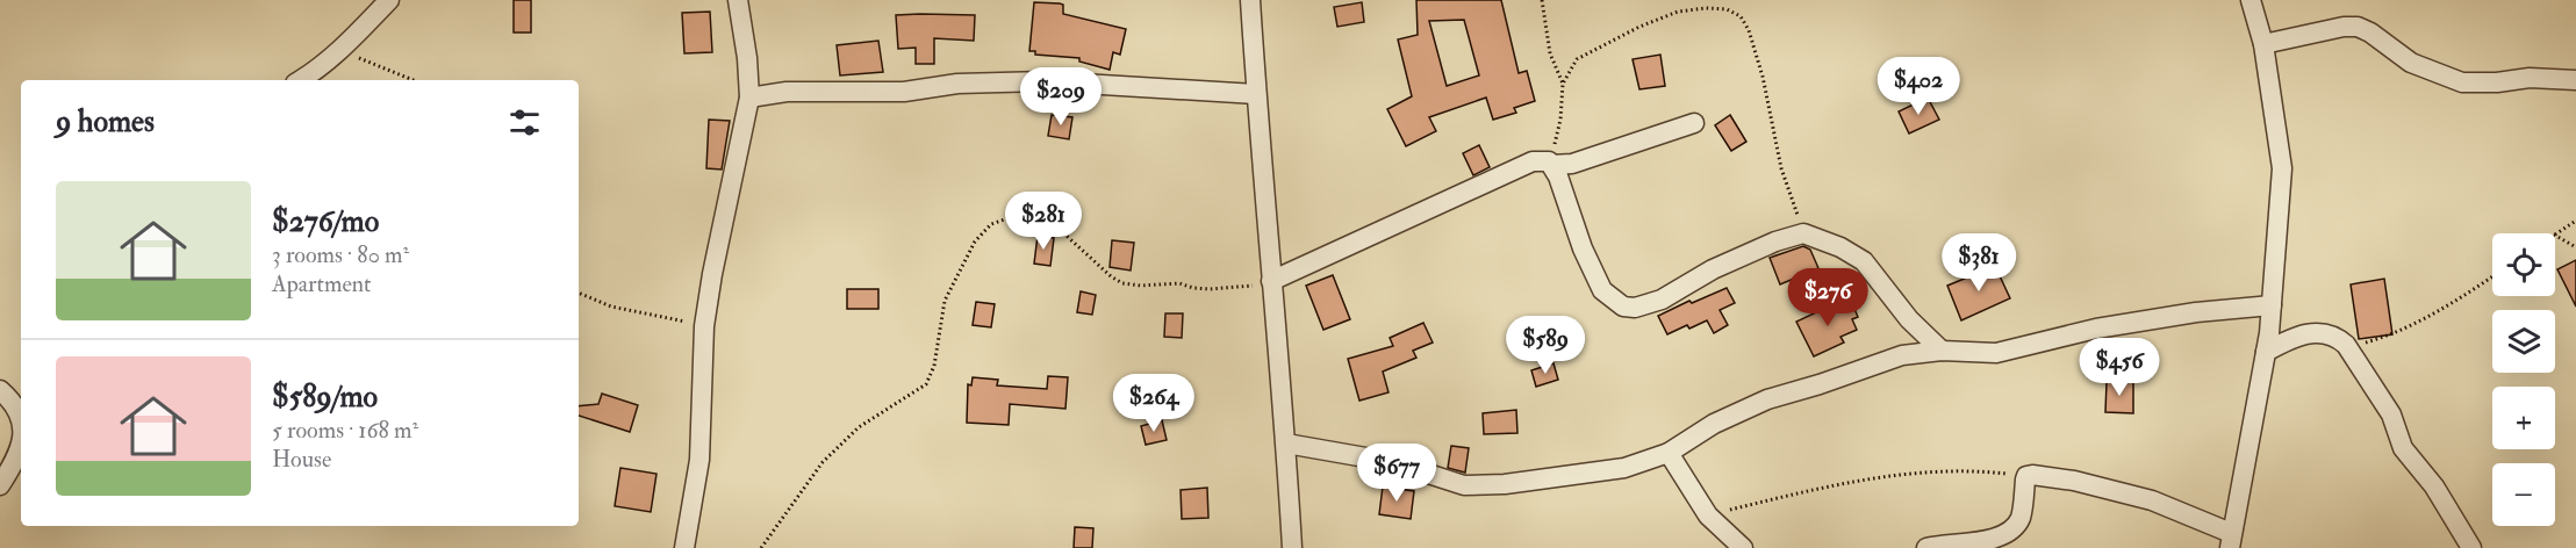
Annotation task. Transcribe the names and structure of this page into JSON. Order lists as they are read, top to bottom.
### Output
{
  "page": {
    "price": [
      "$402",
      "$209",
      "$281",
      "$381",
      "$276",
      "$589",
      "$456",
      "$264",
      "$677"
    ],
    "heading": "9 homes",
    "list": [
      {
        "name": "$276/mo",
        "note": "3 rooms · 80 m² · Apartment"
      },
      {
        "name": "$589/mo",
        "note": "5 rooms · 168 m² · House"
      }
    ],
    "map_buttons": ["+", "−"]
  }
}
